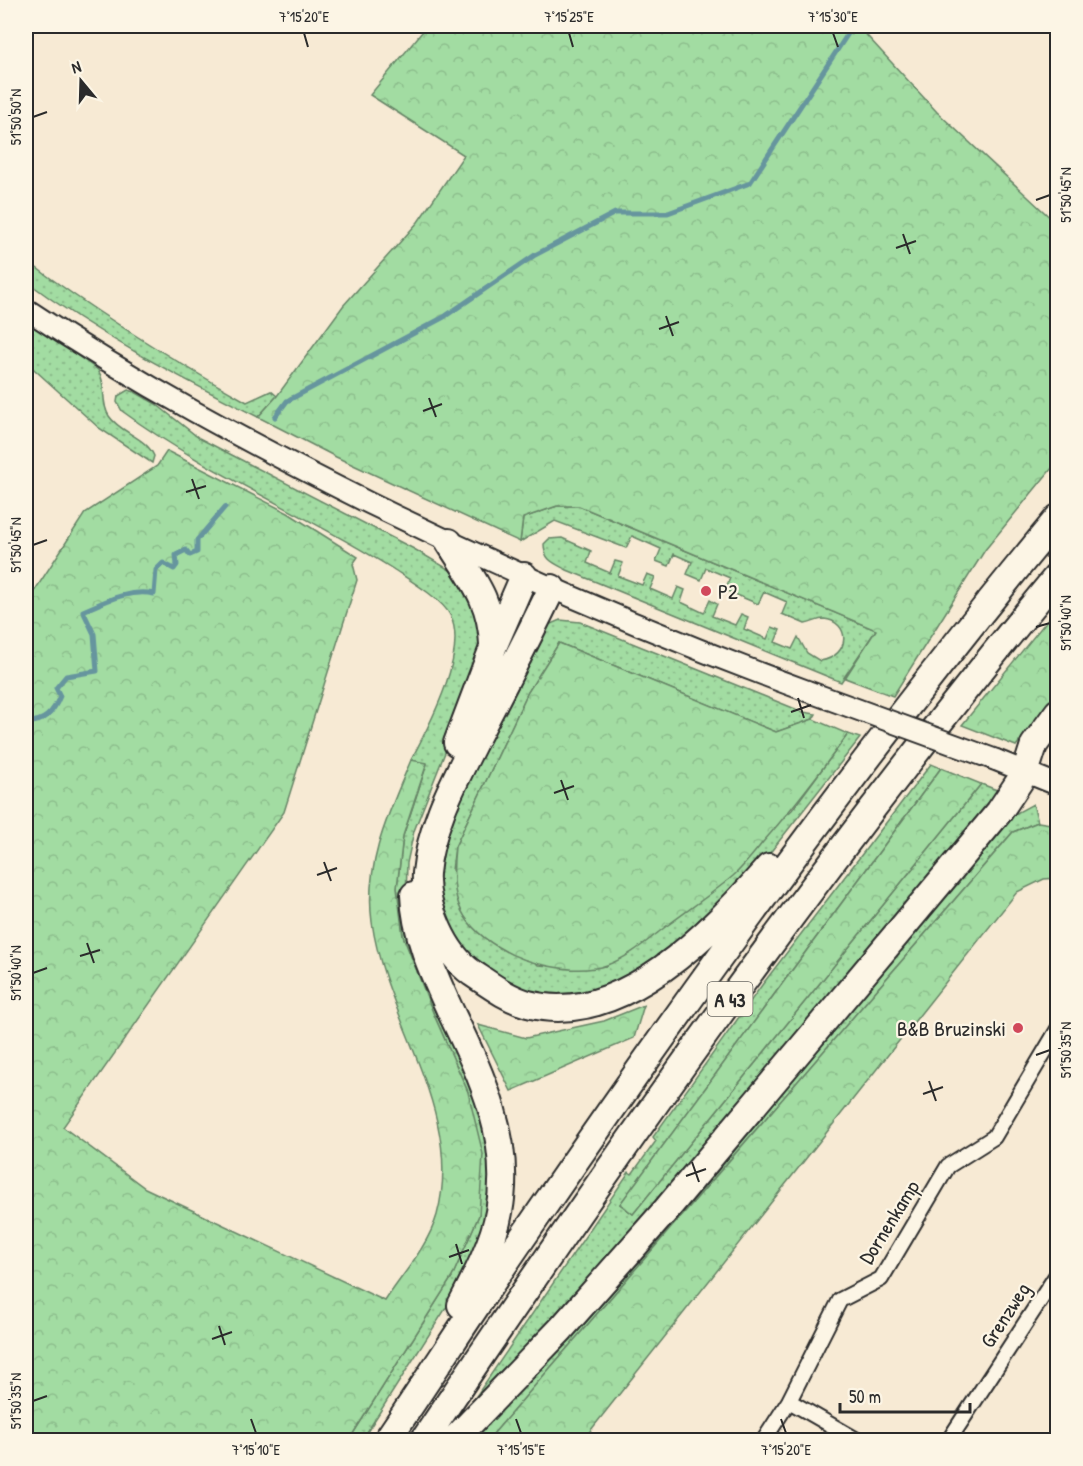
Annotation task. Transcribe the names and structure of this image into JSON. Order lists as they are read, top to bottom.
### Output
{
  "streets": {
    "highway": ["A 43"],
    "street": ["Dornenkamp", "Grenzweg"]
  },
  "places": ["P2", "B&B Bruzinski"],
  "scale_bar": "50 m",
  "north": "top",
  "coordinates": [
    "7°15'20\"E",
    "7°15'25\"E",
    "7°15'30\"E",
    "51°50'50\"N",
    "51°50'45\"N",
    "51°50'40\"N",
    "51°50'35\"N",
    "7°15'10\"E",
    "7°15'15\"E"
  ]
}
